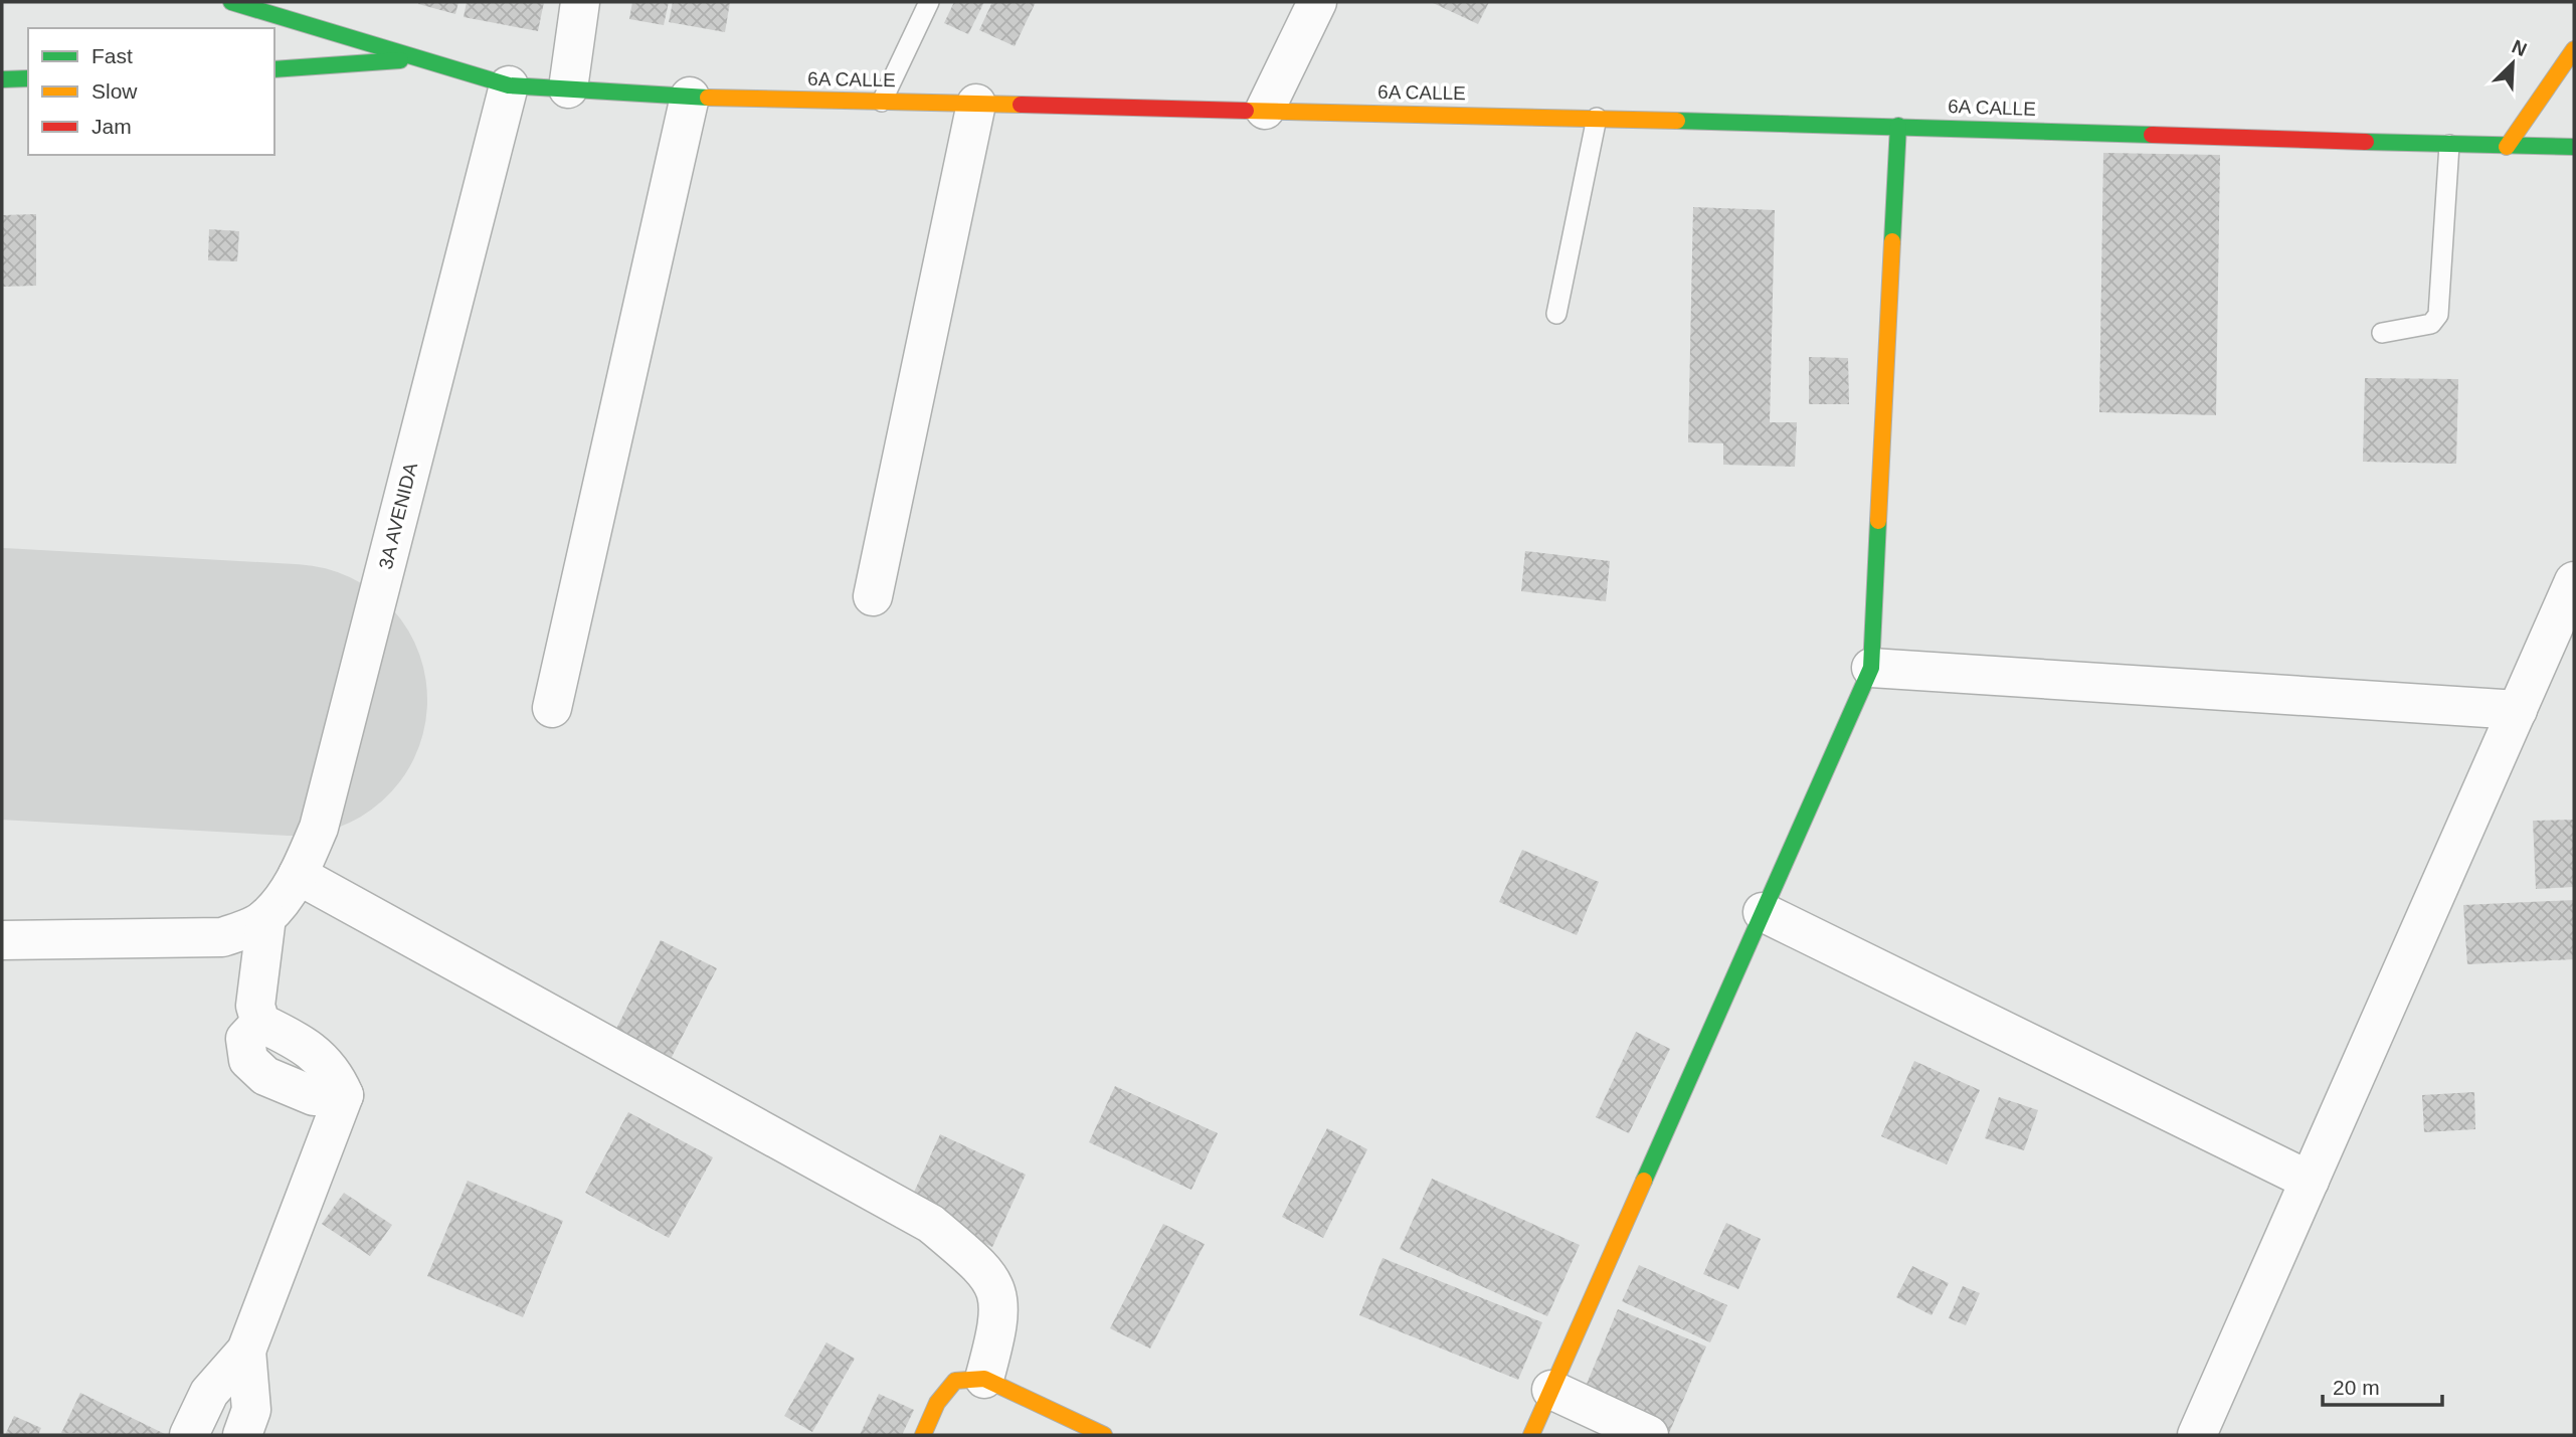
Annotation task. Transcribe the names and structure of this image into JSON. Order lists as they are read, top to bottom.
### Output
{
  "streets": {
    "main road": ["6A CALLE"],
    "street": ["3A AVENIDA"]
  },
  "crossings": [
    ["6A CALLE", "3A AVENIDA"]
  ],
  "legend": ["Fast", "Slow", "Jam"],
  "scale_bar": "20 m",
  "north": "top right"
}
